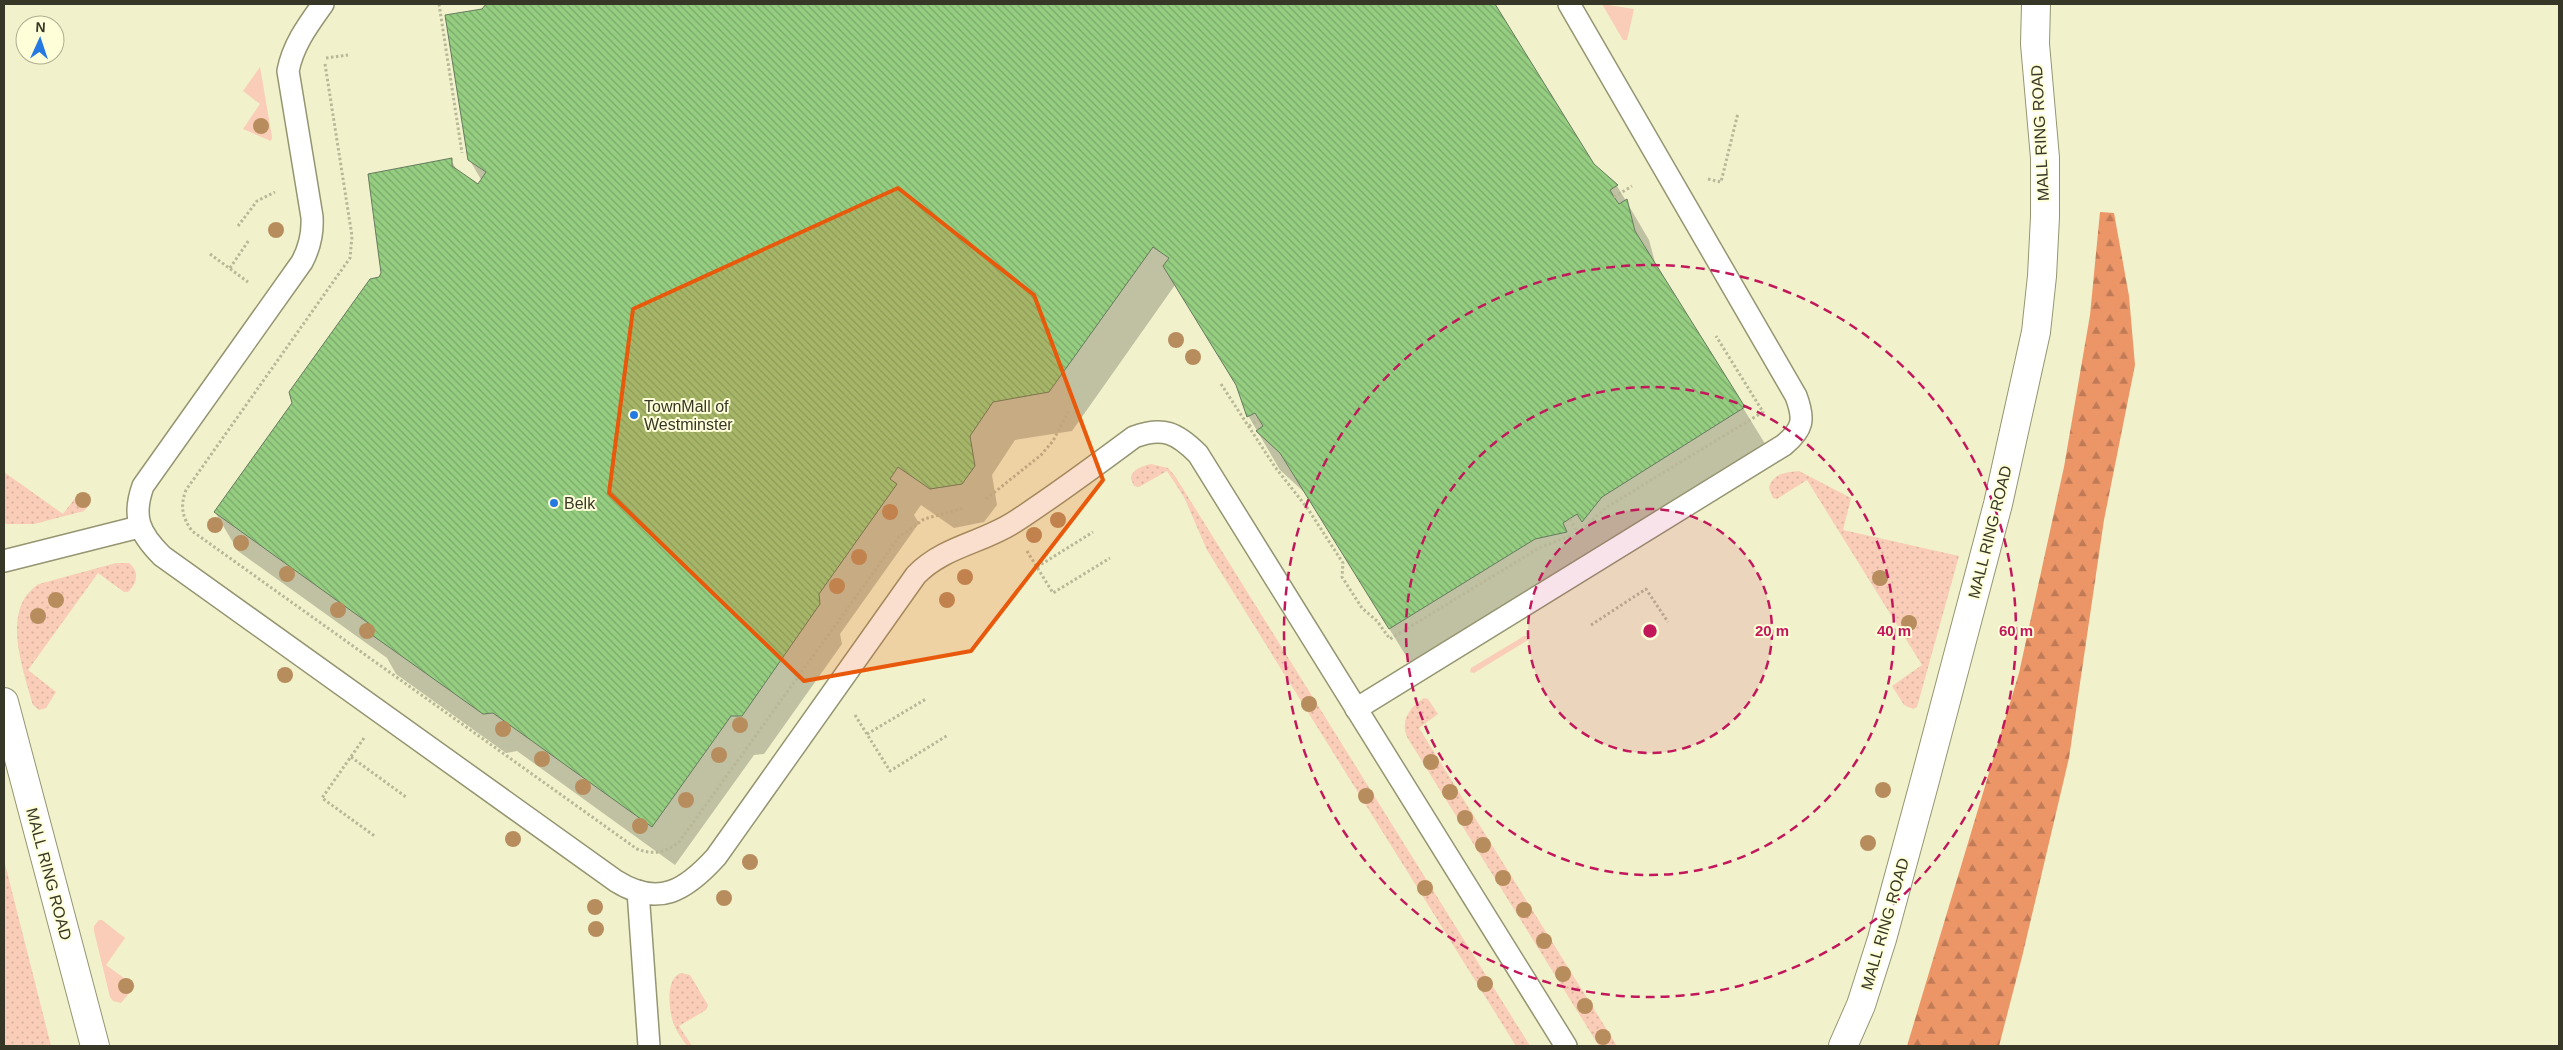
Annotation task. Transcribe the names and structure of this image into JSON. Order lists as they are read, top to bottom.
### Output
{
  "streets": {
    "street": ["MALL RING ROAD"]
  },
  "places": ["TownMall of Westminster", "Belk"],
  "north": "top",
  "rings": ["20 m", "40 m", "60 m"]
}
